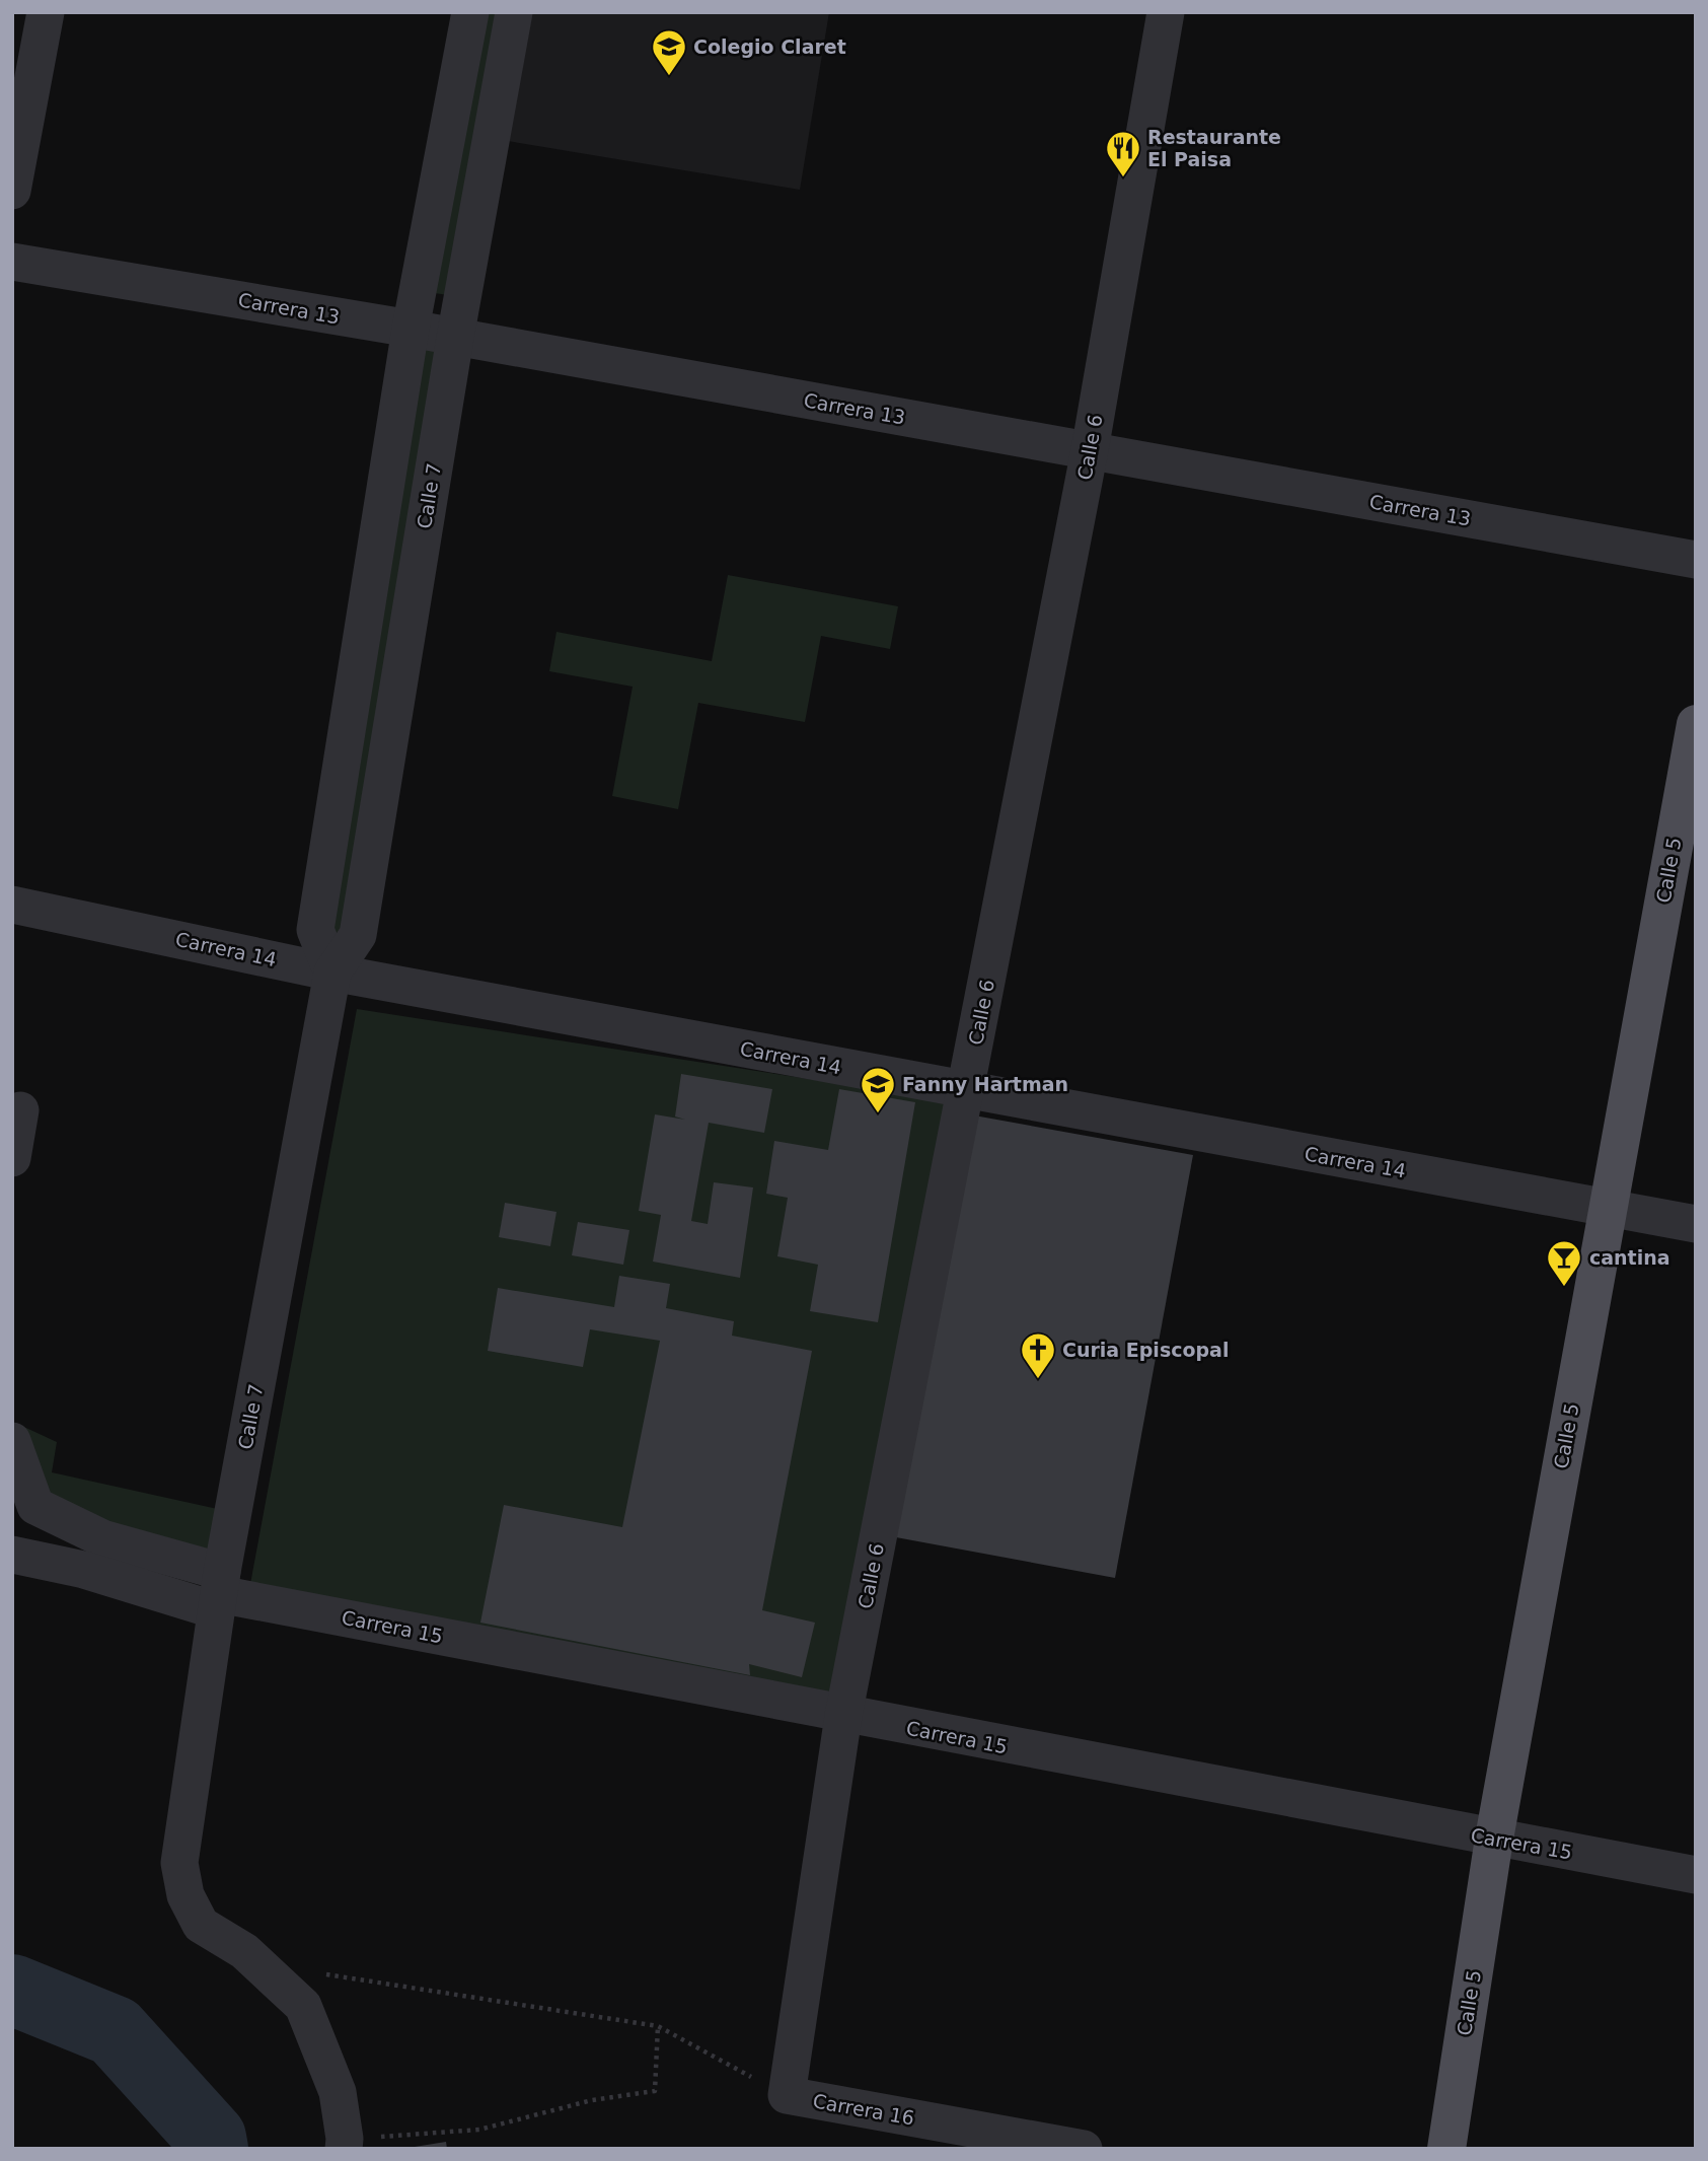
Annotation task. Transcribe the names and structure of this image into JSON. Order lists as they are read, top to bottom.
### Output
{
  "streets": {
    "main road": ["Calle 5"],
    "street": [
      "Carrera 13",
      "Calle 6",
      "Calle 7",
      "Carrera 14",
      "Carrera 15",
      "Carrera 16"
    ]
  },
  "crossings": [
    ["Carrera 13", "Calle 6"],
    ["Carrera 13", "Calle 7"],
    ["Calle 6", "Carrera 14"],
    ["Calle 6", "Carrera 15"],
    ["Calle 6", "Carrera 16"],
    ["Calle 7", "Carrera 14"],
    ["Calle 7", "Carrera 15"],
    ["Calle 5", "Carrera 14"],
    ["Calle 5", "Carrera 15"]
  ],
  "places": {
    "school or university": ["Colegio Claret", "Fanny Hartman"],
    "restaurant": ["Restaurante El Paisa"],
    "bar": ["cantina"],
    "church": ["Curia Episcopal"]
  }
}
